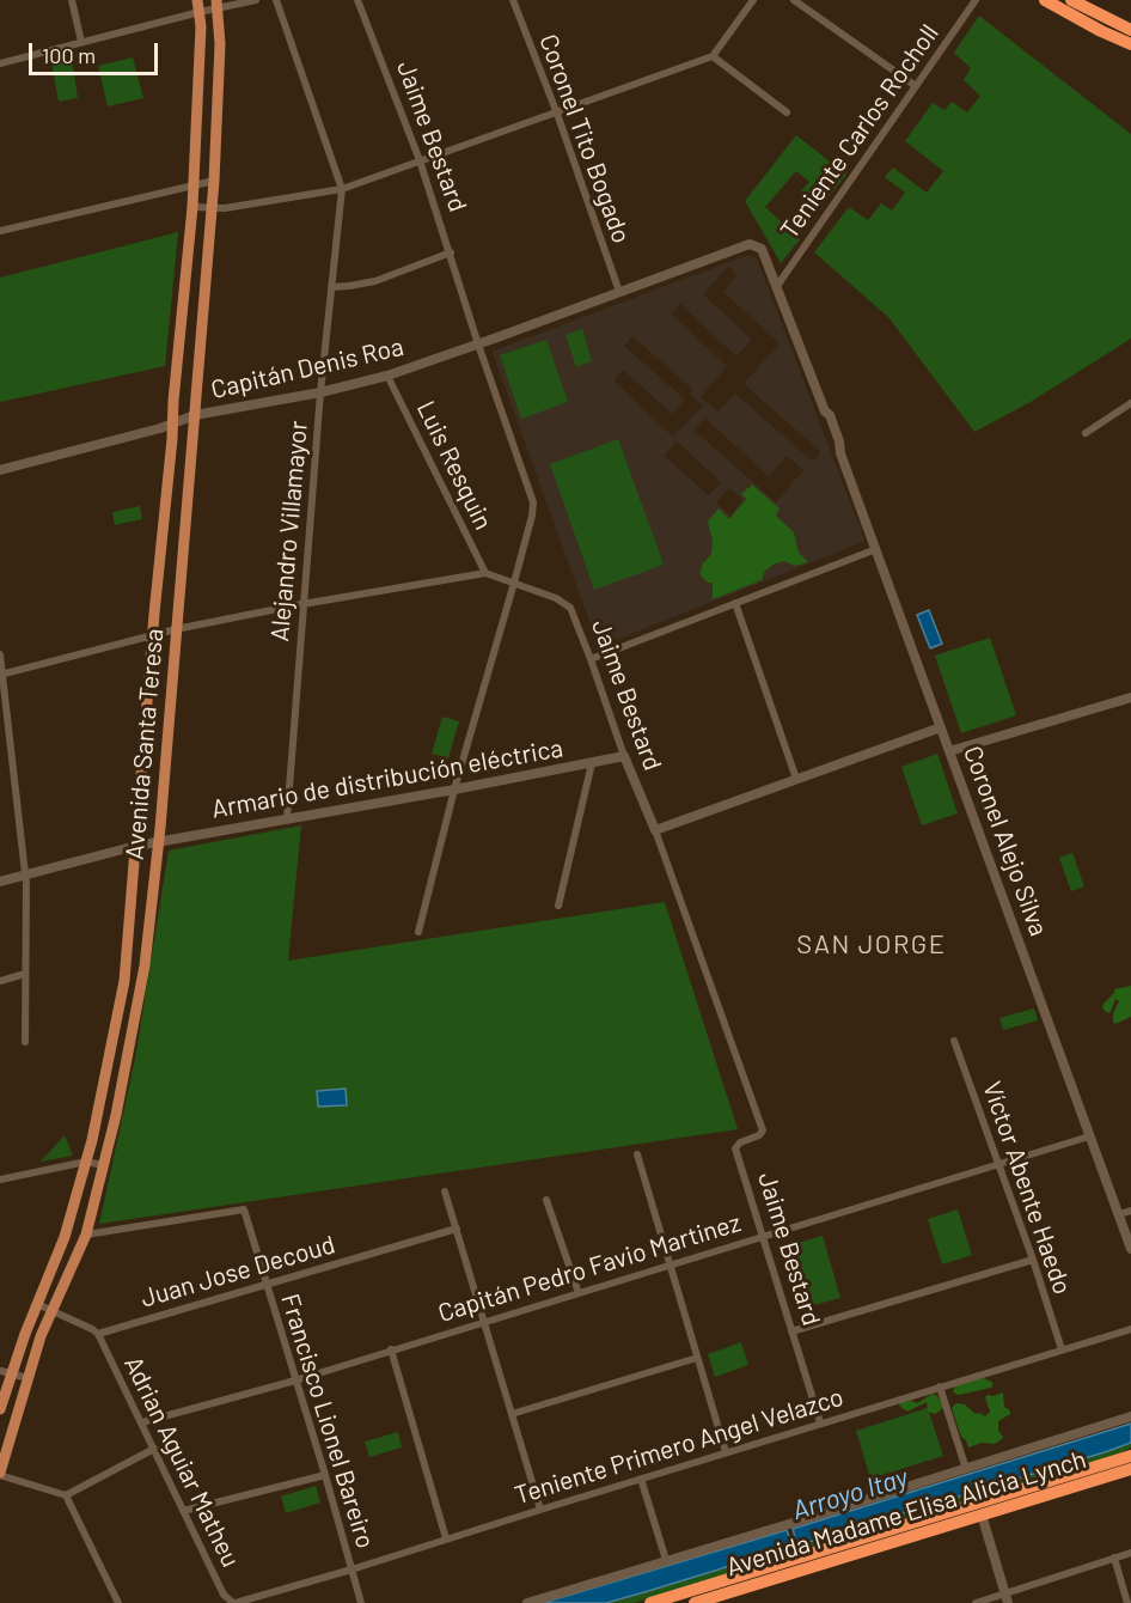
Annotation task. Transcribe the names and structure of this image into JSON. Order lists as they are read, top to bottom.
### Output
{
  "streets": {
    "highway": ["Avenida Madame Elisa Alicia Lynch"],
    "main road": [
      "Jaime Bestard",
      "Capitán Denis Roa",
      "Avenida Santa Teresa",
      "Armario de distribución eléctrica",
      "Coronel Alejo Silva"
    ],
    "street": [
      "Teniente Carlos Rocholl",
      "Coronel Tito Bogado",
      "Luis Resquin",
      "Alejandro Villamayor",
      "Víctor Abente Haedo",
      "Capitán Pedro Favio Martinez",
      "Juan Jose Decoud",
      "Francisco Lionel Bareiro",
      "Teniente Primero Angel Velazco",
      "Adrian Aguiar Matheu"
    ]
  },
  "crossings": [
    ["Teniente Carlos Rocholl", "Coronel Alejo Silva"],
    ["Jaime Bestard", "Capitán Denis Roa"],
    ["Jaime Bestard", "Armario de distribución eléctrica"],
    ["Jaime Bestard", "Capitán Pedro Favio Martinez"],
    ["Jaime Bestard", "Teniente Primero Angel Velazco"],
    ["Coronel Tito Bogado", "Capitán Denis Roa"],
    ["Coronel Tito Bogado", "Coronel Alejo Silva"],
    ["Capitán Denis Roa", "Luis Resquin"],
    ["Capitán Denis Roa", "Alejandro Villamayor"],
    ["Capitán Denis Roa", "Avenida Santa Teresa"],
    ["Capitán Denis Roa", "Coronel Alejo Silva"],
    ["Alejandro Villamayor", "Armario de distribución eléctrica"],
    ["Avenida Santa Teresa", "Armario de distribución eléctrica"],
    ["Avenida Santa Teresa", "Francisco Lionel Bareiro"],
    ["Coronel Alejo Silva", "Capitán Pedro Favio Martinez"],
    ["Víctor Abente Haedo", "Capitán Pedro Favio Martinez"],
    ["Víctor Abente Haedo", "Teniente Primero Angel Velazco"],
    ["Capitán Pedro Favio Martinez", "Francisco Lionel Bareiro"],
    ["Capitán Pedro Favio Martinez", "Adrian Aguiar Matheu"],
    ["Juan Jose Decoud", "Francisco Lionel Bareiro"],
    ["Juan Jose Decoud", "Adrian Aguiar Matheu"],
    ["Francisco Lionel Bareiro", "Teniente Primero Angel Velazco"],
    ["Teniente Primero Angel Velazco", "Adrian Aguiar Matheu"]
  ],
  "districts": ["SAN JORGE"],
  "water": ["Arroyo Itay"],
  "scale_bar": "100 m"
}
